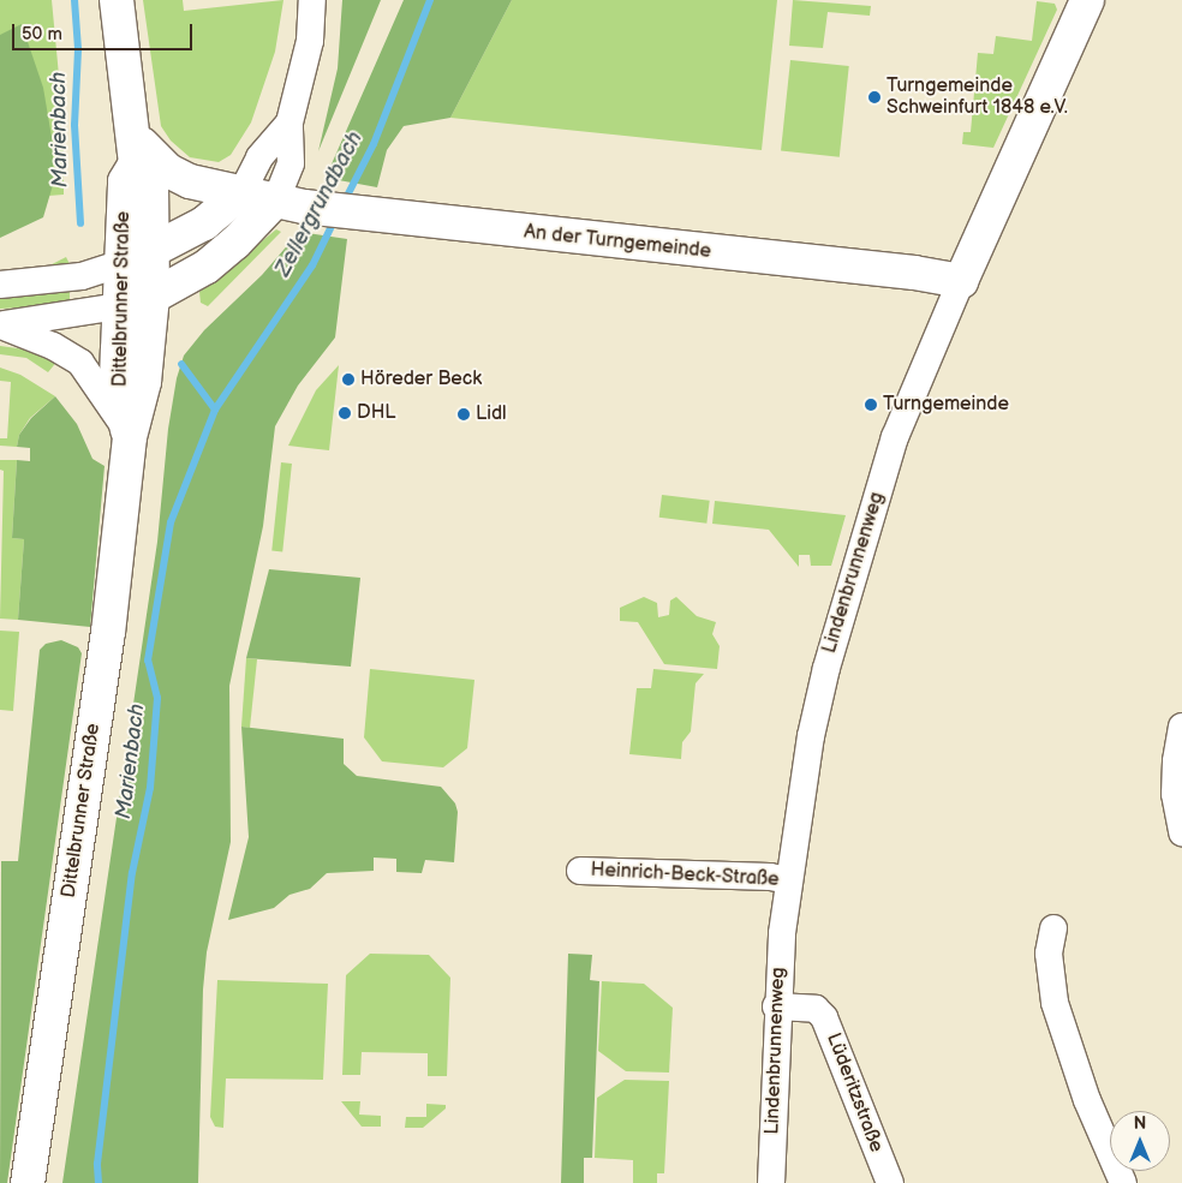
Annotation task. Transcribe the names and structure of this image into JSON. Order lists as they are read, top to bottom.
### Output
{
  "streets": {
    "street": [
      "An der Turngemeinde",
      "Dittelbrunner Straße",
      "Lindenbrunnenweg",
      "Heinrich-Beck-Straße",
      "Lüderitzstraße"
    ]
  },
  "crossings": [
    ["An der Turngemeinde", "Dittelbrunner Straße"],
    ["An der Turngemeinde", "Lindenbrunnenweg"],
    ["Lindenbrunnenweg", "Heinrich-Beck-Straße"],
    ["Lindenbrunnenweg", "Lüderitzstraße"]
  ],
  "water": ["Marienbach", "Zellergrundbach"],
  "places": [
    "Turngemeinde Schweinfurt 1848 e.V.",
    "Höreder Beck",
    "Turngemeinde",
    "DHL",
    "Lidl"
  ],
  "scale_bar": "50 m",
  "north": "top"
}
